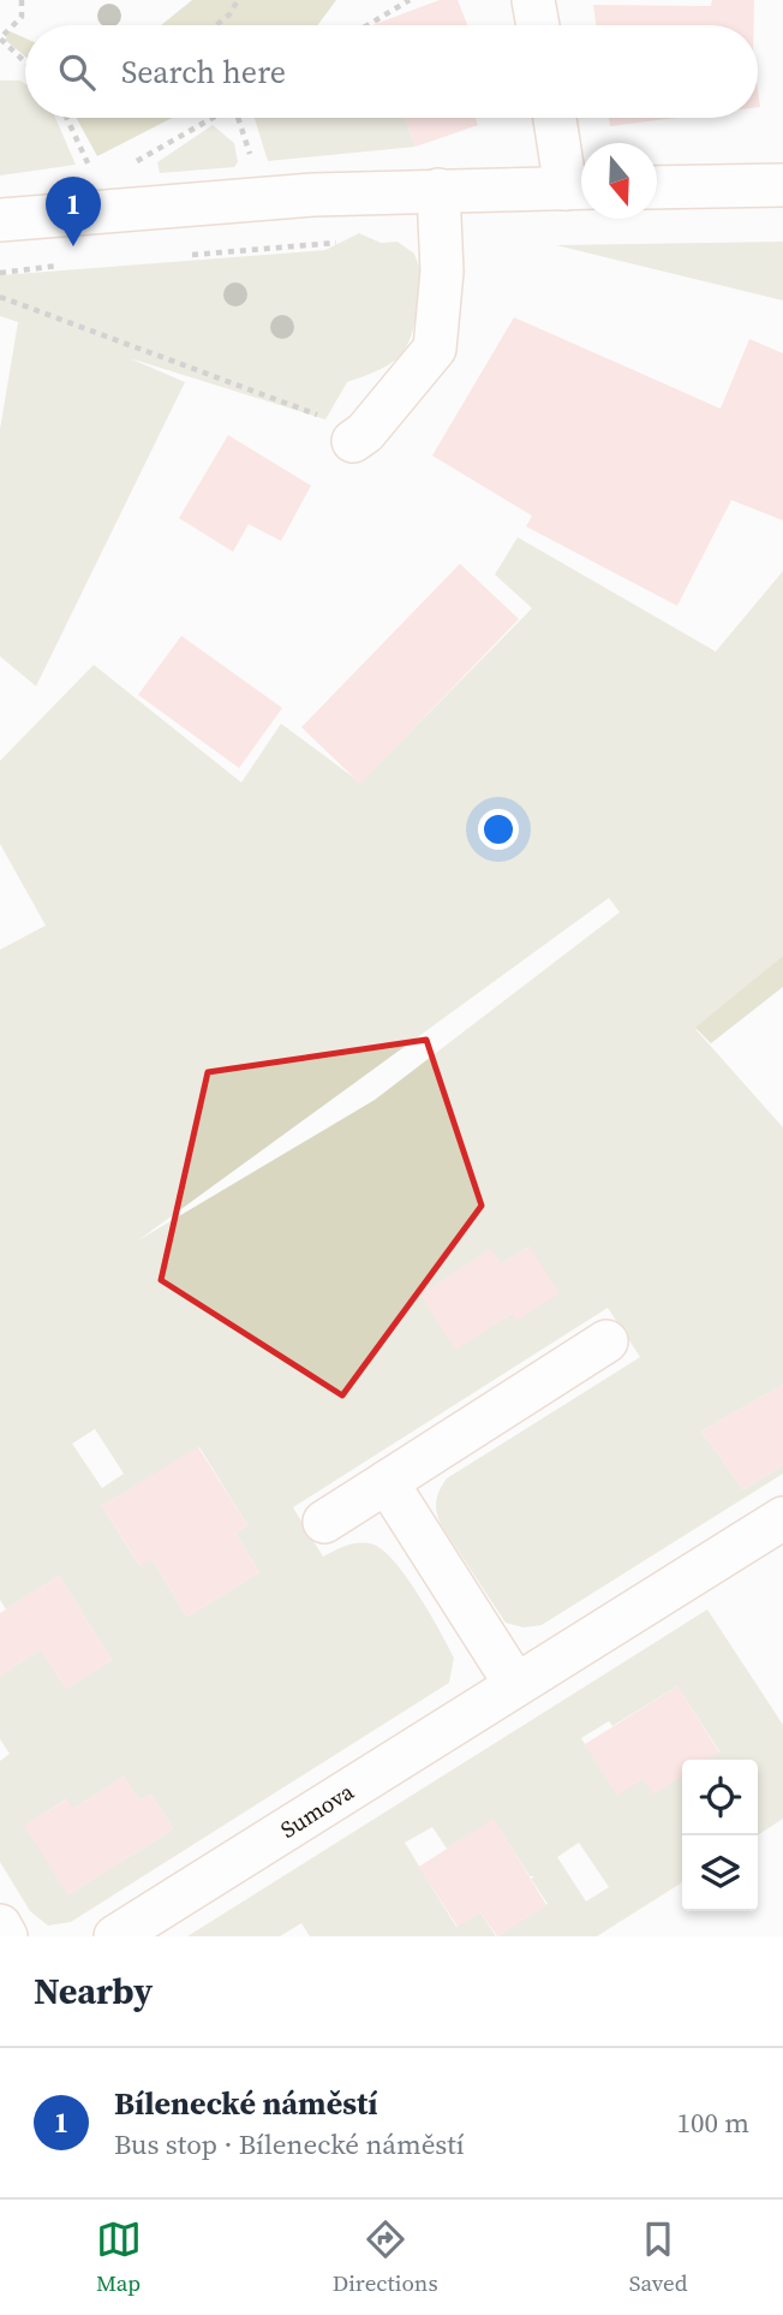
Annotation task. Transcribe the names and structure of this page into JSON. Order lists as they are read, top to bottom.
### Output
{
  "streets": {
    "street": ["Sumova"]
  },
  "north": "bottom",
  "page": {
    "search": "Search here",
    "pins": "1",
    "heading": "Nearby",
    "list": [
      {
        "mark": "1",
        "name": "Bílenecké náměstí",
        "note": "Bus stop · Bílenecké náměstí",
        "value": "100 m"
      }
    ],
    "nav": ["Map", "Directions", "Saved"]
  }
}
